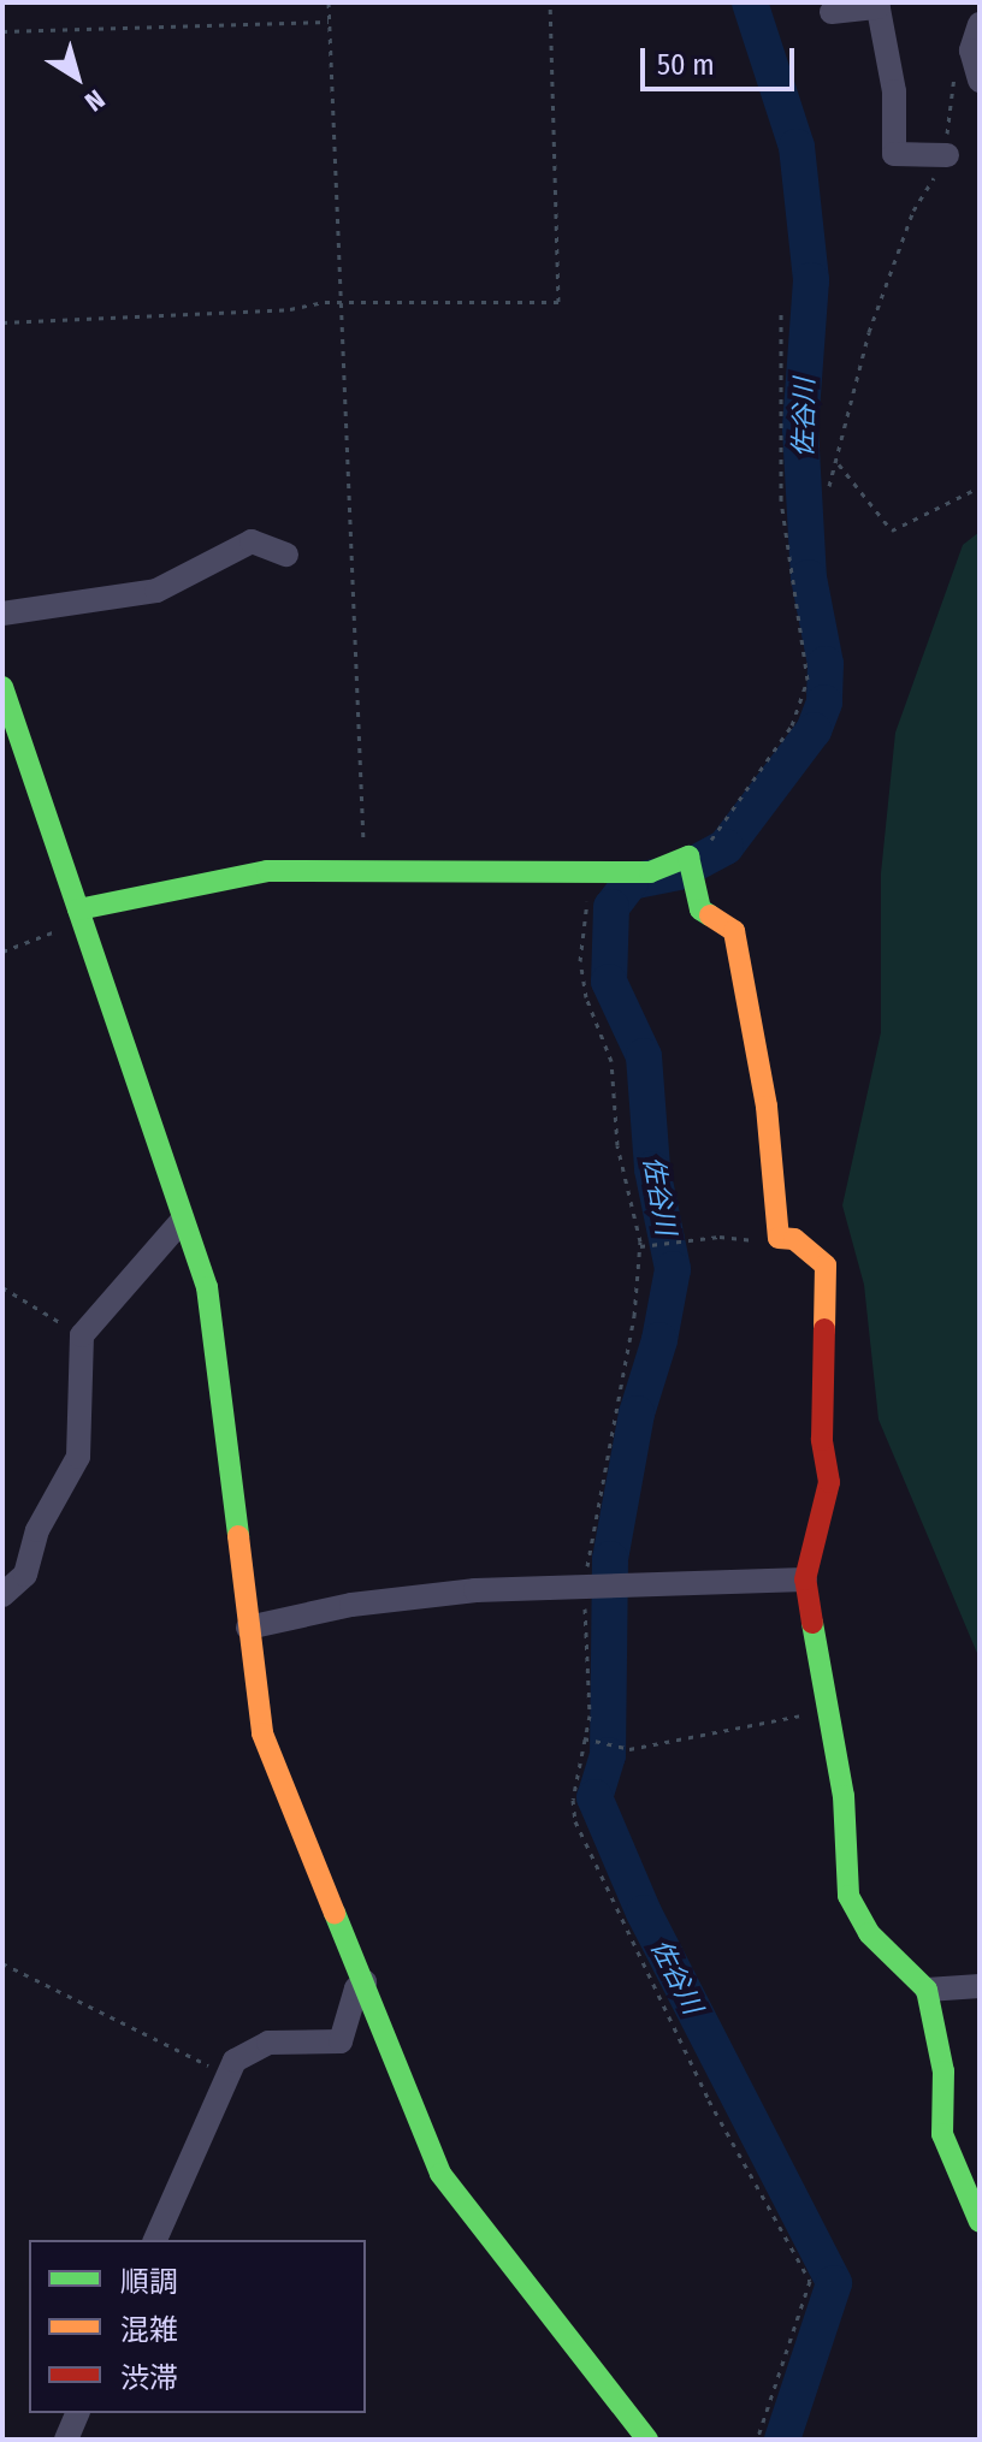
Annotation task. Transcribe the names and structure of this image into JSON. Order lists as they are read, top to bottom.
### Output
{
  "water": ["佐谷川"],
  "legend": ["順調", "混雑", "渋滞"],
  "scale_bar": "50 m",
  "north": "bottom right"
}
